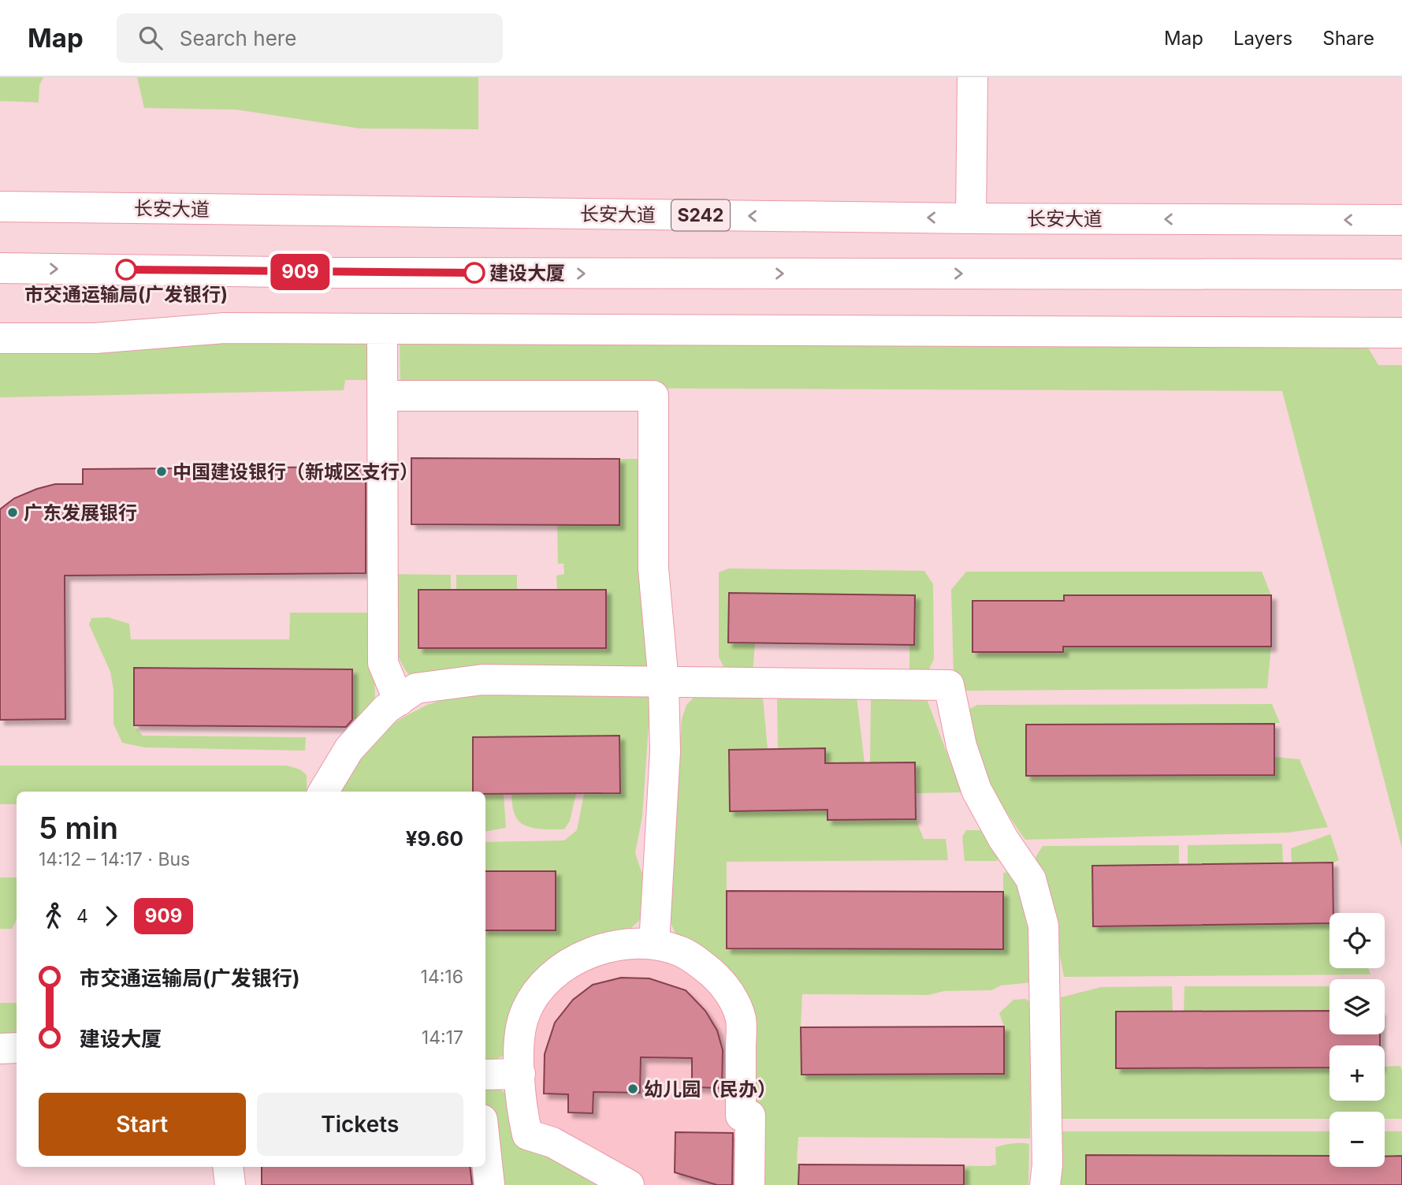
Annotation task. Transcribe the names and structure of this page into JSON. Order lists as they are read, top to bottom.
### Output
{
  "streets": {
    "street": ["长安大道", "S242"]
  },
  "places": [
    "市交通运输局(广发银行)",
    "建设大厦",
    "中国建设银行（新城区支行）",
    "广东发展银行",
    "幼儿园（民办）"
  ],
  "lines": ["bus line 909"],
  "page": {
    "header": "Map",
    "search": "Search here",
    "nav": ["Map", "Layers", "Share"],
    "on_map": "909",
    "heading": ["5 min", "14:12 – 14:17 · Bus", "¥9.60"],
    "legs": ["4", "909"],
    "map_buttons": ["+", "−"],
    "list": [
      {
        "name": "市交通运输局(广发银行)",
        "value": "14:16"
      },
      {
        "name": "建设大厦",
        "value": "14:17"
      }
    ],
    "buttons": ["Start", "Tickets"]
  }
}
